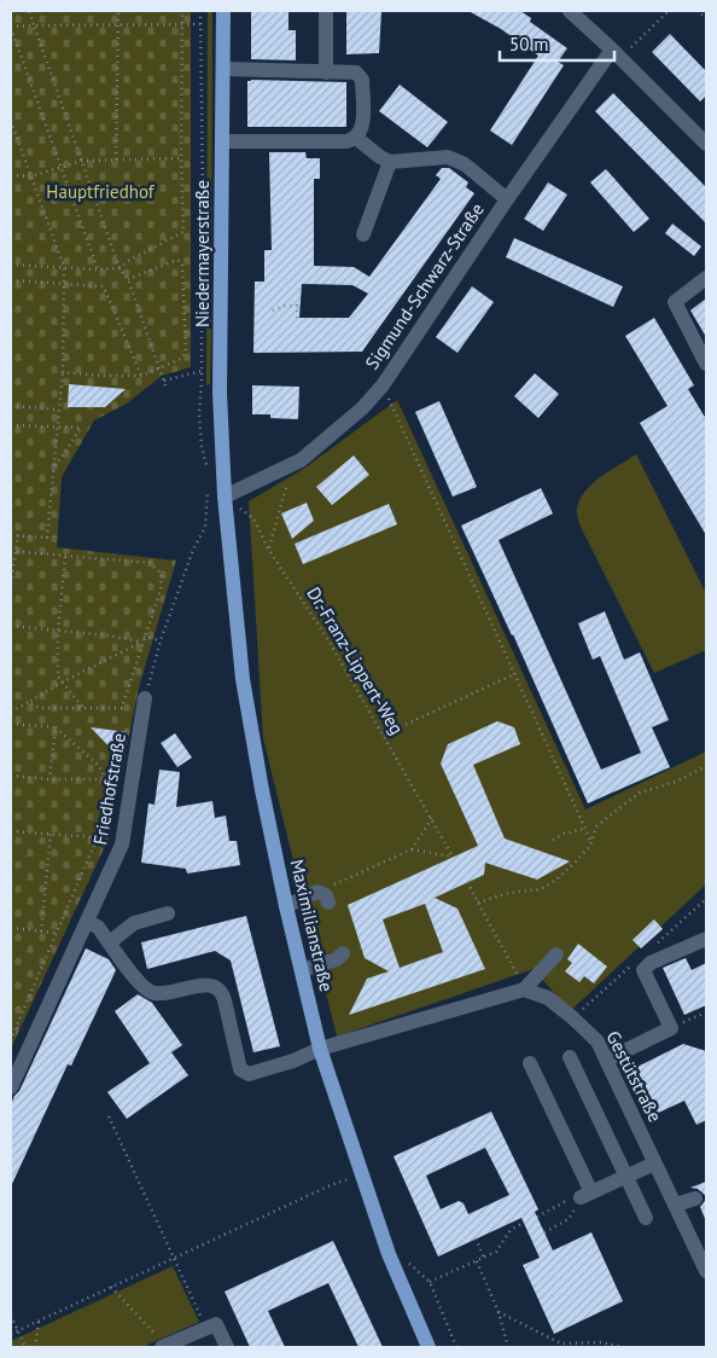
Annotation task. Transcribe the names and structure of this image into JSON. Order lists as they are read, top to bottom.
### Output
{
  "streets": {
    "main road": ["Niedermayerstraße", "Maximilianstraße"],
    "street": ["Sigmund-Schwarz-Straße", "Friedhofstraße", "Gestütstraße"],
    "path": ["Dr.-Franz-Lippert-Weg"]
  },
  "crossings": [
    ["Niedermayerstraße", "Sigmund-Schwarz-Straße"],
    ["Niedermayerstraße", "Maximilianstraße"],
    ["Sigmund-Schwarz-Straße", "Maximilianstraße"]
  ],
  "parks": ["Hauptfriedhof"],
  "scale_bar": "50 m"
}
